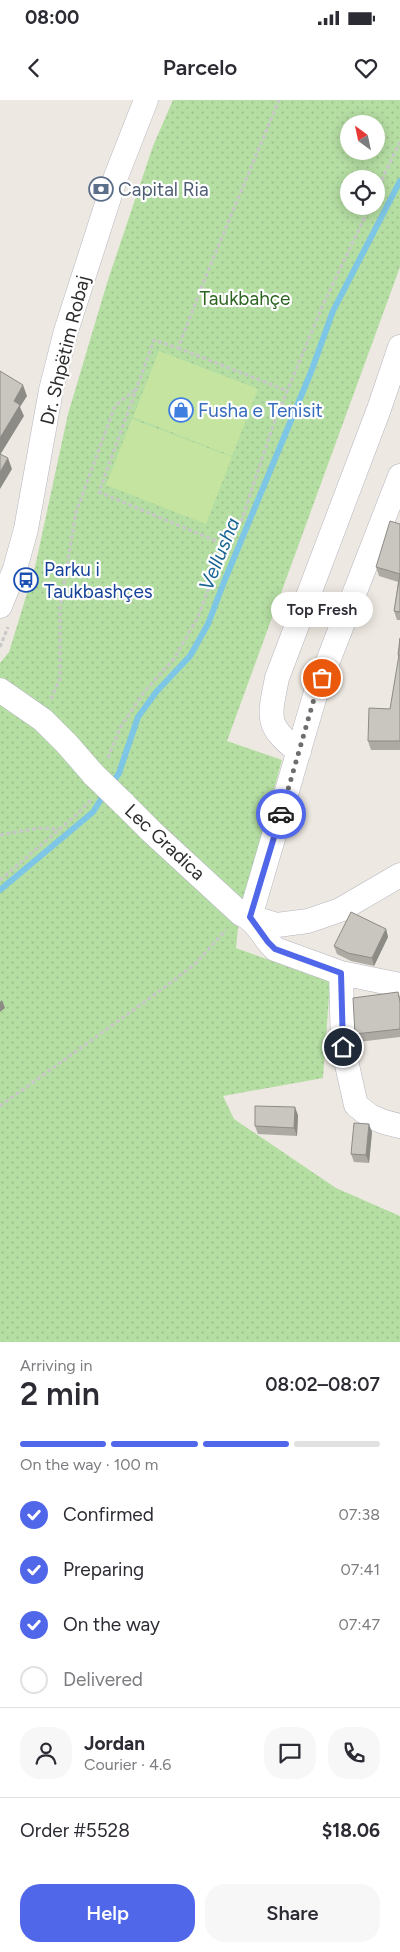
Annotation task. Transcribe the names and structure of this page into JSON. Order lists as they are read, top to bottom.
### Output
{
  "streets": {
    "street": ["Dr. Shpëtim Robaj", "Lec Gradica"]
  },
  "water": ["Vellusha"],
  "parks": ["Taukbahçe"],
  "places": {
    "bank": ["Capital Ria"],
    "shop": ["Fusha e Tenisit"],
    "bus stop": ["Parku i Taukbashçes"],
    "other": ["Top Fresh"]
  },
  "north": "top left",
  "page": {
    "status": "08:00",
    "header": "Parcelo",
    "bubble": "Top Fresh",
    "heading": ["2 min", "Arriving in", "08:02–08:07"],
    "panel": [
      "Jordan",
      "Courier · 4.6",
      "Order #5528",
      "$18.06"
    ],
    "bar": "On the way · 100 m",
    "list": [
      ["Confirmed", "07:38"],
      ["Preparing", "07:41"],
      ["On the way", "07:47"],
      "Delivered"
    ],
    "buttons": ["Help", "Share"]
  }
}
